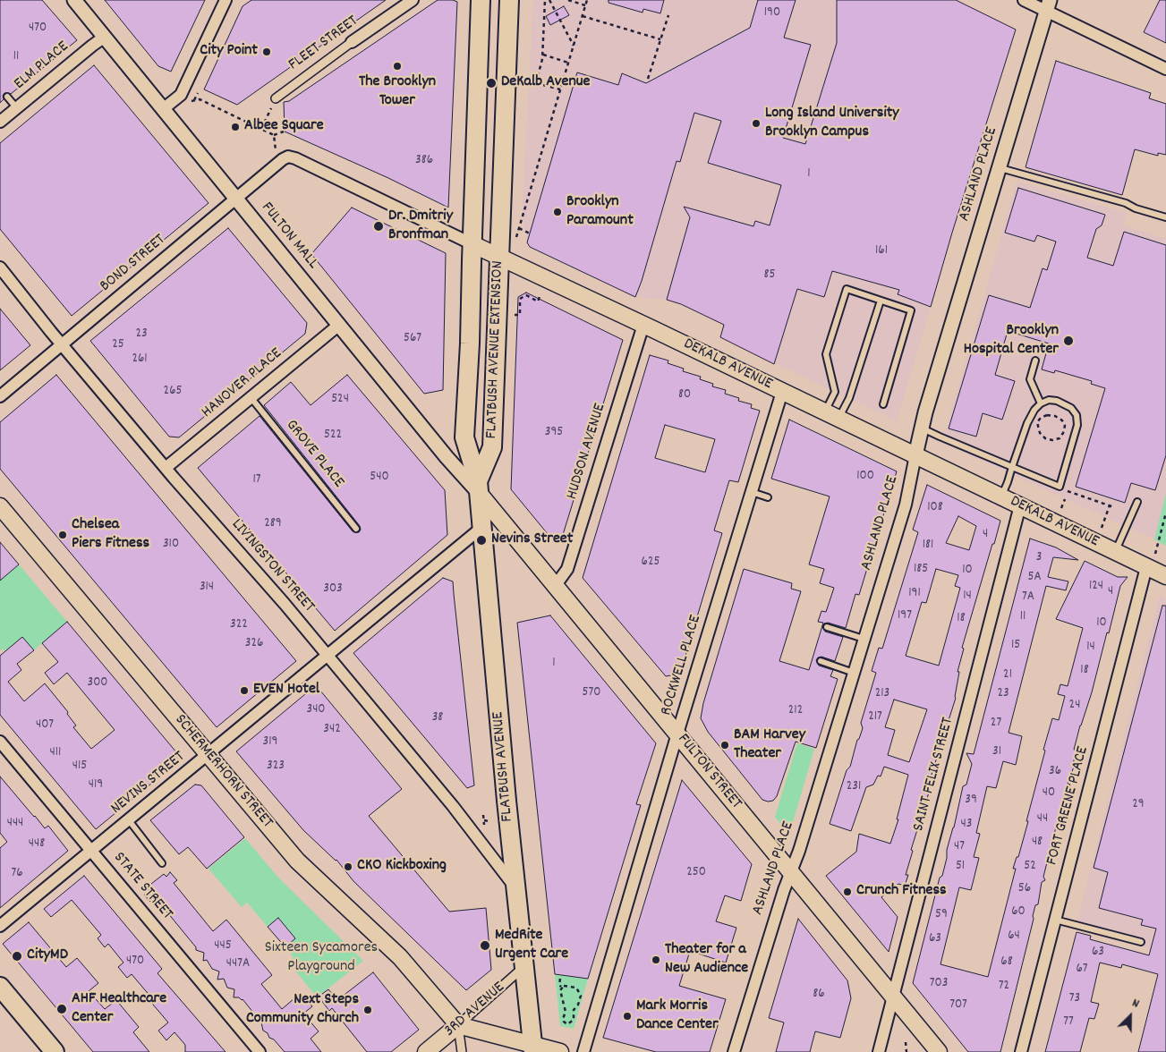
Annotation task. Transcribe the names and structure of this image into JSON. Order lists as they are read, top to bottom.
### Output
{
  "streets": {
    "main road": [
      "FLATBUSH AVENUE EXTENSION",
      "DEKALB AVENUE",
      "FLATBUSH AVENUE",
      "SCHERMERHORN STREET",
      "FULTON STREET",
      "3RD AVENUE"
    ],
    "street": [
      "FLEET STREET",
      "ELM PLACE",
      "ASHLAND PLACE",
      "FULTON MALL",
      "BOND STREET",
      "HANOVER PLACE",
      "HUDSON AVENUE",
      "LIVINGSTON STREET",
      "ROCKWELL PLACE",
      "SAINT FELIX STREET",
      "NEVINS STREET",
      "FORT GREENE PLACE",
      "STATE STREET"
    ],
    "lane": ["GROVE PLACE"]
  },
  "crossings": [
    ["ELM PLACE", "FULTON MALL"],
    ["ASHLAND PLACE", "DEKALB AVENUE"],
    ["ASHLAND PLACE", "FULTON STREET"],
    ["FULTON MALL", "BOND STREET"],
    ["FULTON MALL", "FLATBUSH AVENUE EXTENSION"],
    ["FULTON MALL", "HANOVER PLACE"],
    ["FULTON MALL", "FLATBUSH AVENUE"],
    ["FULTON MALL", "FULTON STREET"],
    ["BOND STREET", "DEKALB AVENUE"],
    ["BOND STREET", "LIVINGSTON STREET"],
    ["FLATBUSH AVENUE EXTENSION", "DEKALB AVENUE"],
    ["FLATBUSH AVENUE EXTENSION", "FLATBUSH AVENUE"],
    ["FLATBUSH AVENUE EXTENSION", "FULTON STREET"],
    ["DEKALB AVENUE", "HUDSON AVENUE"],
    ["DEKALB AVENUE", "ROCKWELL PLACE"],
    ["DEKALB AVENUE", "SAINT FELIX STREET"],
    ["DEKALB AVENUE", "FORT GREENE PLACE"],
    ["HANOVER PLACE", "GROVE PLACE"],
    ["HANOVER PLACE", "LIVINGSTON STREET"],
    ["HUDSON AVENUE", "FULTON STREET"],
    ["LIVINGSTON STREET", "FLATBUSH AVENUE"],
    ["LIVINGSTON STREET", "NEVINS STREET"],
    ["ROCKWELL PLACE", "FULTON STREET"],
    ["FLATBUSH AVENUE", "FULTON STREET"],
    ["FLATBUSH AVENUE", "NEVINS STREET"],
    ["FLATBUSH AVENUE", "3RD AVENUE"],
    ["SCHERMERHORN STREET", "NEVINS STREET"],
    ["SCHERMERHORN STREET", "3RD AVENUE"],
    ["FULTON STREET", "SAINT FELIX STREET"],
    ["NEVINS STREET", "STATE STREET"]
  ],
  "parks": ["Sixteen Sycamores Playground"],
  "places": [
    "City Point",
    "The Brooklyn Tower",
    "DeKalb Avenue",
    "Long Island University Brooklyn Campus",
    "Albee Square",
    "Brooklyn Paramount",
    "Dr. Dmitriy Bronfman",
    "Brooklyn Hospital Center",
    "Chelsea Piers Fitness",
    "Nevins Street",
    "EVEN Hotel",
    "BAM Harvey Theater",
    "CKO Kickboxing",
    "Crunch Fitness",
    "MedRite Urgent Care",
    "CityMD",
    "Theater for a New Audience",
    "AHF Healthcare Center",
    "Next Steps Community Church",
    "Mark Morris Dance Center"
  ],
  "house_numbers": [
    "190",
    "470",
    "11",
    "386",
    "1",
    "161",
    "85",
    "23",
    "567",
    "25",
    "261",
    "265",
    "80",
    "524",
    "395",
    "522",
    "100",
    "540",
    "17",
    "108",
    "289",
    "4",
    "310",
    "181",
    "3",
    "625",
    "185",
    "10",
    "5A",
    "124",
    "314",
    "303",
    "4",
    "191",
    "14",
    "7A",
    "197",
    "11",
    "18",
    "10",
    "322",
    "326",
    "15",
    "14",
    "1",
    "18",
    "21",
    "300",
    "570",
    "213",
    "23",
    "24",
    "340",
    "212",
    "217",
    "38",
    "27",
    "407",
    "342",
    "319",
    "31",
    "411",
    "415",
    "323",
    "36",
    "419",
    "231",
    "40",
    "39",
    "29",
    "44",
    "444",
    "43",
    "48",
    "448",
    "47",
    "51",
    "52",
    "250",
    "76",
    "56",
    "60",
    "59",
    "64",
    "63",
    "445",
    "63",
    "470",
    "68",
    "447A",
    "67",
    "703",
    "72",
    "86",
    "73",
    "707",
    "77"
  ],
  "north": "top right"
}
